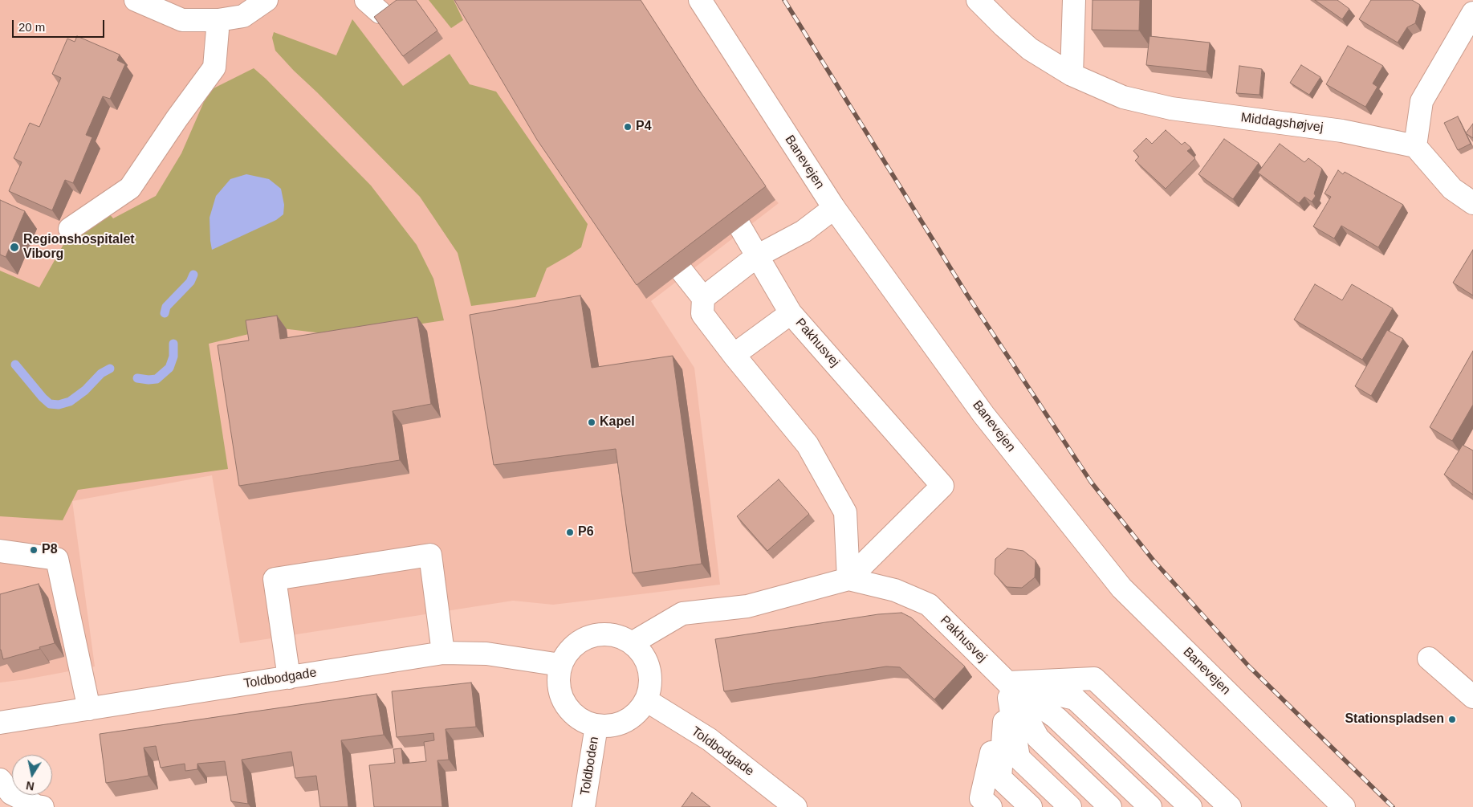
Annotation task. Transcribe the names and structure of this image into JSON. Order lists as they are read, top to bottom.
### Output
{
  "streets": {
    "street": [
      "Middagshøjvej",
      "Banevejen",
      "Pakhusvej",
      "Toldbodgade",
      "Toldboden"
    ]
  },
  "crossings": [
    ["Pakhusvej", "Toldbodgade"],
    ["Pakhusvej", "Toldboden"],
    ["Toldbodgade", "Toldboden"]
  ],
  "places": [
    "P4",
    "Regionshospitalet Viborg",
    "Kapel",
    "P6",
    "P8",
    "Stationspladsen"
  ],
  "scale_bar": "20 m",
  "north": "bottom"
}
